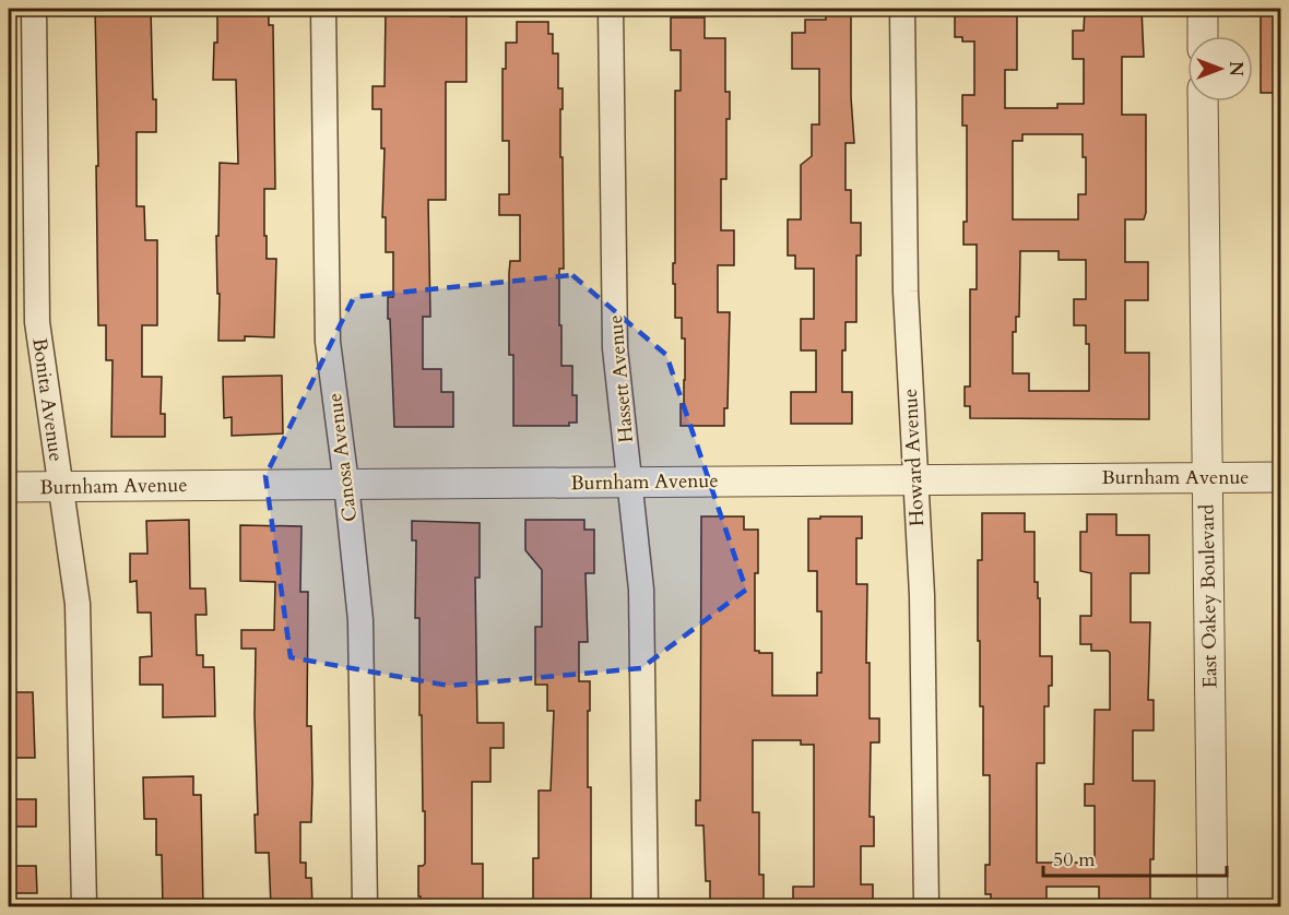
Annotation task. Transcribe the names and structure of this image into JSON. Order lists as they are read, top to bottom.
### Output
{
  "streets": {
    "street": [
      "Hassett Avenue",
      "Bonita Avenue",
      "Canosa Avenue",
      "Howard Avenue",
      "Burnham Avenue",
      "East Oakey Boulevard"
    ]
  },
  "crossings": [
    ["Hassett Avenue", "Burnham Avenue"],
    ["Bonita Avenue", "Burnham Avenue"],
    ["Canosa Avenue", "Burnham Avenue"],
    ["Howard Avenue", "Burnham Avenue"],
    ["Burnham Avenue", "East Oakey Boulevard"]
  ],
  "scale_bar": "50 m",
  "north": "right"
}
